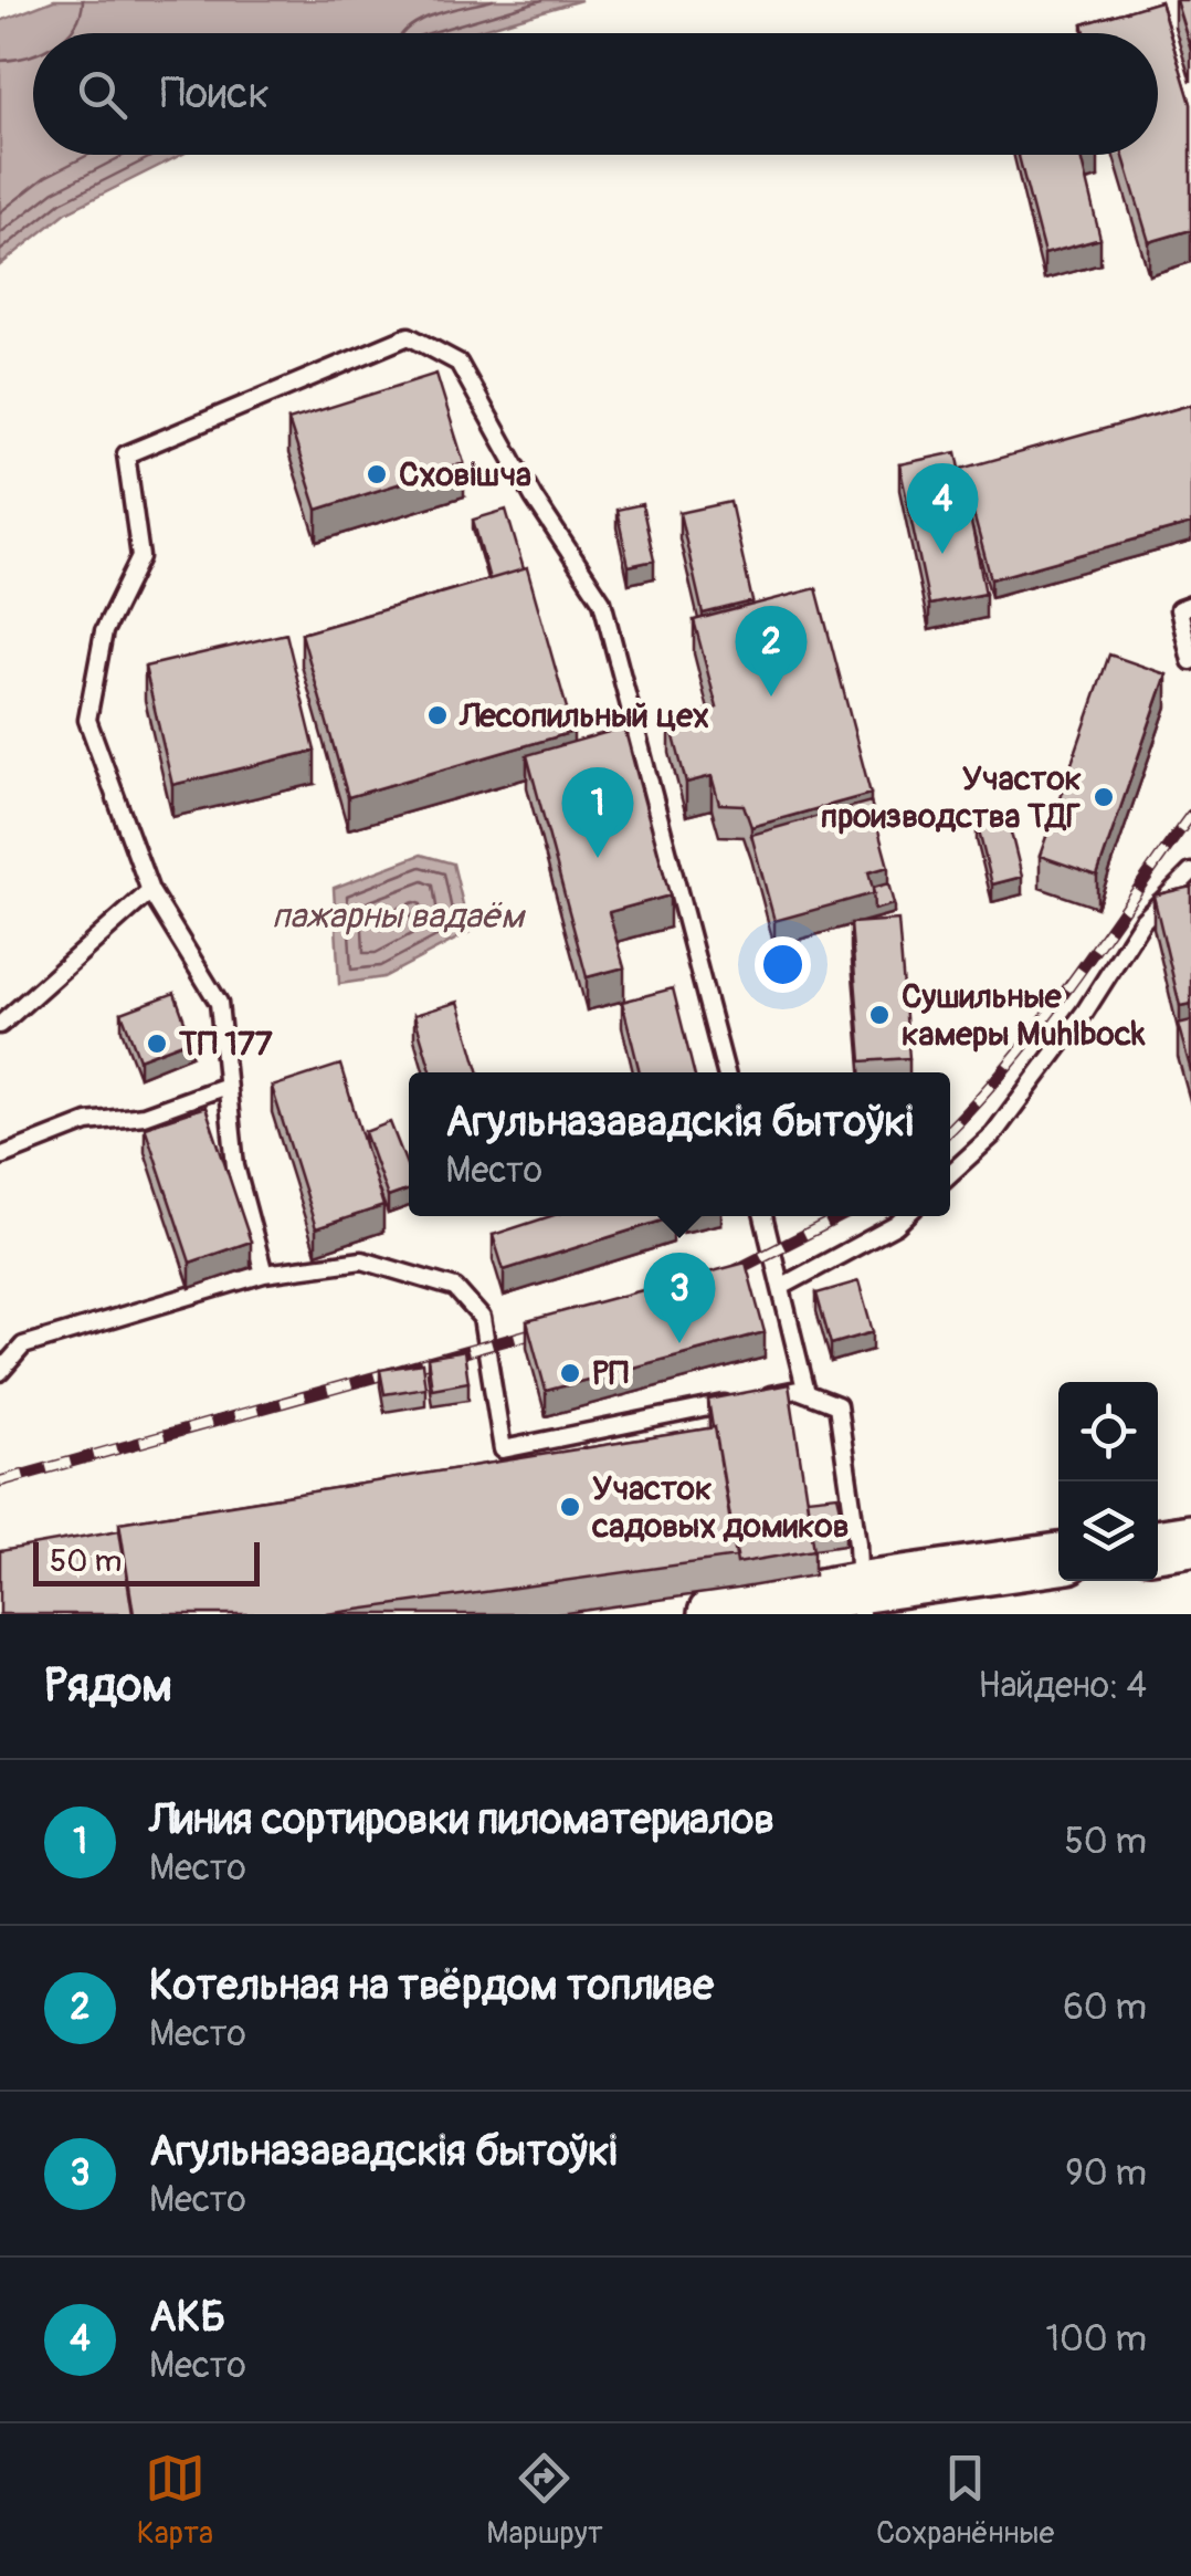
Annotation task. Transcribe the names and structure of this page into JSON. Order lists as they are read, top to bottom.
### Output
{
  "water": ["пажарны вадаём"],
  "places": [
    "Сховішча",
    "Лесопильный цех",
    "Участок производства ТДГ",
    "Cушильные камеры Muhlbock",
    "ТП 177",
    "РП",
    "Участок садовых домиков"
  ],
  "scale_bar": "50 m",
  "page": {
    "search": "Поиск",
    "pins": [
      "4",
      "2",
      "1",
      "3"
    ],
    "popup": ["Агульназавадскія бытоўкі", "Место"],
    "scale": "50 m",
    "heading": ["Рядом", "Найдено: 4"],
    "list": [
      {
        "mark": "1",
        "name": "Линия сортировки пиломатериалов",
        "note": "Место",
        "value": "50 m"
      },
      {
        "mark": "2",
        "name": "Котельная на твёрдом топливе",
        "note": "Место",
        "value": "60 m"
      },
      {
        "mark": "3",
        "name": "Агульназавадскія бытоўкі",
        "note": "Место",
        "value": "90 m"
      },
      {
        "mark": "4",
        "name": "АКБ",
        "note": "Место",
        "value": "100 m"
      }
    ],
    "nav": ["Карта", "Маршрут", "Сохранённые"]
  }
}
